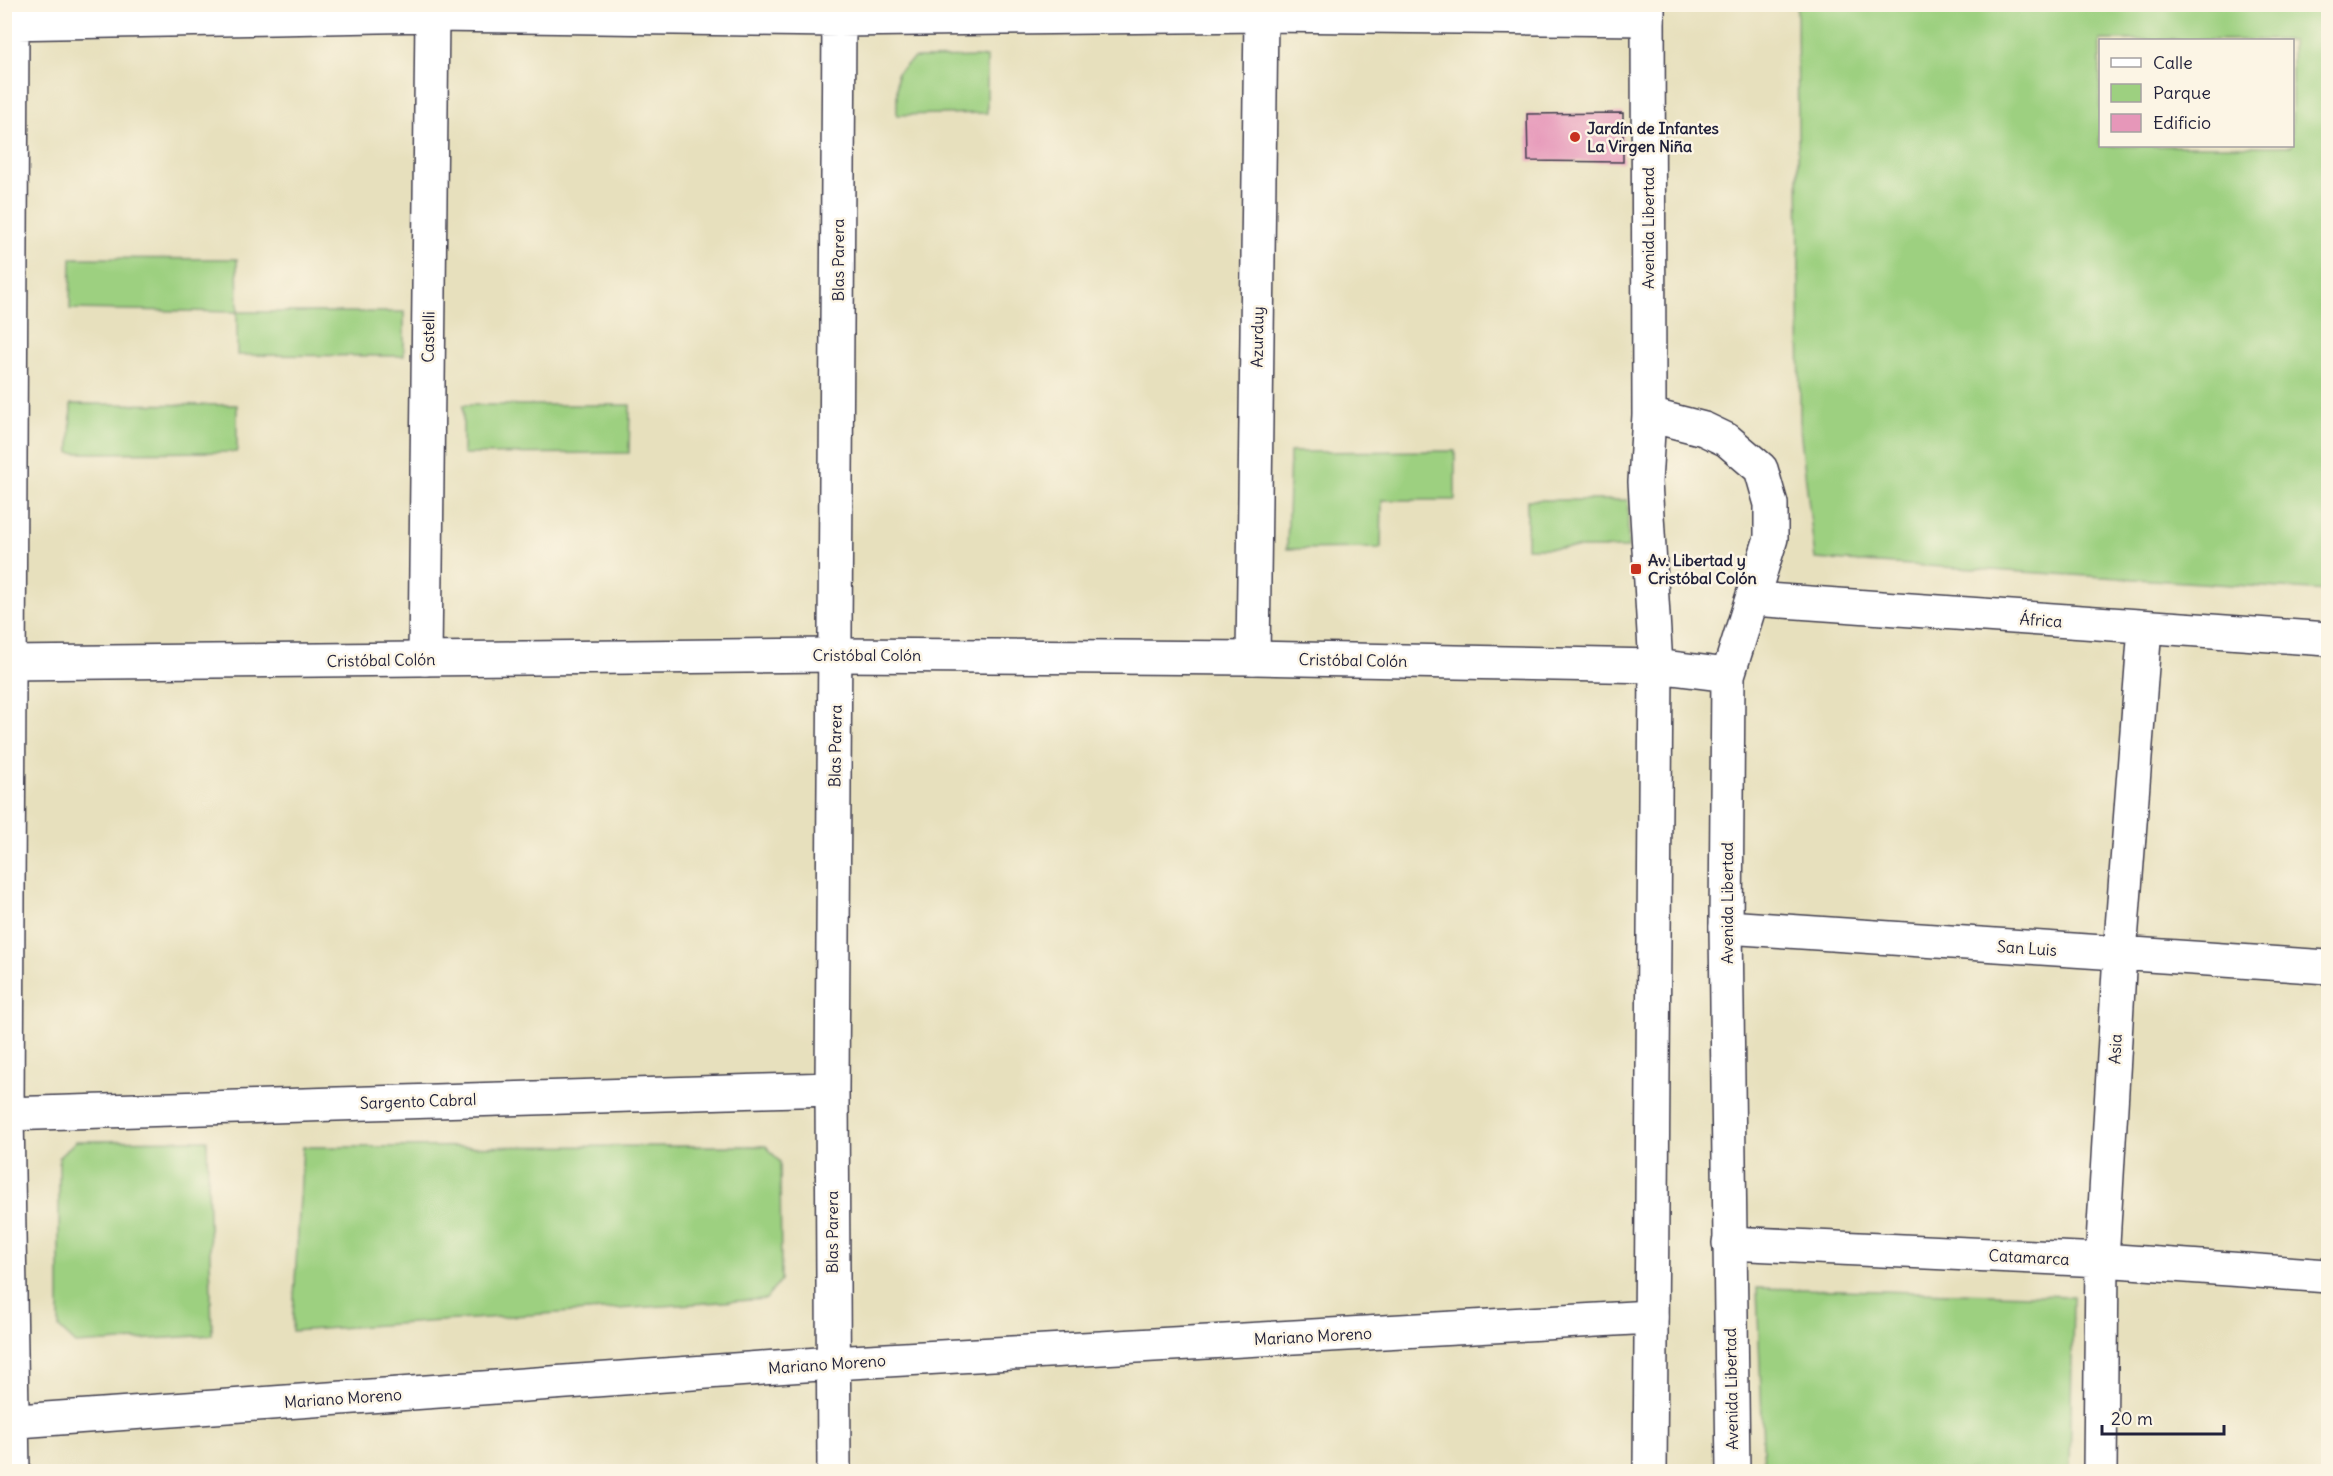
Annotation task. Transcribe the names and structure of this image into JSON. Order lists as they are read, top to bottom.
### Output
{
  "streets": {
    "street": [
      "Avenida Libertad",
      "Blas Parera",
      "Castelli",
      "Azurduy",
      "África",
      "Cristóbal Colón",
      "San Luis",
      "Asia",
      "Sargento Cabral",
      "Catamarca",
      "Mariano Moreno"
    ]
  },
  "crossings": [
    ["Avenida Libertad", "África"],
    ["Avenida Libertad", "Cristóbal Colón"],
    ["Avenida Libertad", "San Luis"],
    ["Avenida Libertad", "Catamarca"],
    ["Avenida Libertad", "Mariano Moreno"],
    ["Blas Parera", "Cristóbal Colón"],
    ["Blas Parera", "Sargento Cabral"],
    ["Blas Parera", "Mariano Moreno"],
    ["Castelli", "Cristóbal Colón"],
    ["Azurduy", "Cristóbal Colón"],
    ["África", "Asia"],
    ["San Luis", "Asia"],
    ["Asia", "Catamarca"]
  ],
  "places": {
    "other": ["Jardín de Infantes La Virgen Niña"],
    "transit": ["Av. Libertad y Cristóbal Colón"]
  },
  "legend": ["Calle", "Parque", "Edificio"],
  "scale_bar": "20 m"
}
